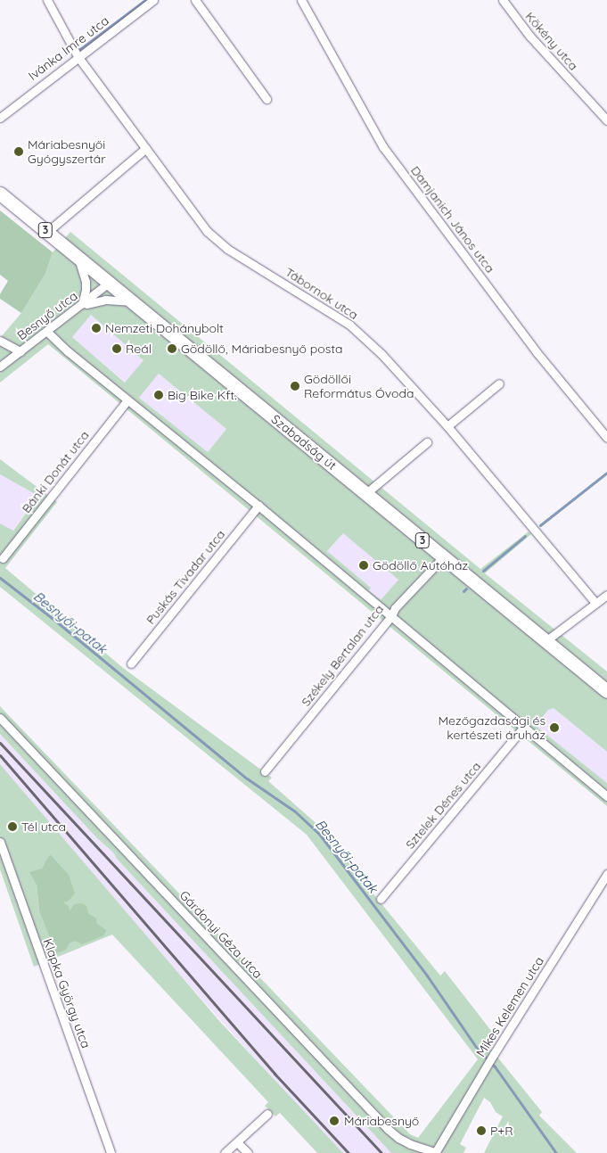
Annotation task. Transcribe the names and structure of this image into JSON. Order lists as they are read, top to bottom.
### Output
{
  "streets": {
    "main road": ["3", "Szabadság út"],
    "street": [
      "Kökény utca",
      "Ivánka Imre utca",
      "Damjanich János utca",
      "Tábornok utca",
      "Besnyő utca",
      "Bánki Donát utca",
      "Puskás Tivadar utca",
      "Székely Bertalan utca",
      "Sztelek Dénes utca",
      "Gárdonyi Géza utca",
      "Klapka György utca",
      "Mikes Kelemen utca"
    ]
  },
  "crossings": [
    ["Ivánka Imre utca", "Tábornok utca"],
    ["Besnyő utca", "Szabadság út"],
    ["Szabadság út", "Székely Bertalan utca"],
    ["Gárdonyi Géza utca", "Mikes Kelemen utca"]
  ],
  "water": ["Besnyői-patak"],
  "places": [
    "Máriabesnyői Gyógyszertár",
    "Nemzeti Dohánybolt",
    "Reál",
    "Gödöllő, Máriabesnyő posta",
    "Gödöllői Református Óvoda",
    "Big Bike Kft.",
    "Gödöllő Autóház",
    "Mezőgazdasági és kertészeti áruház",
    "Tél utca",
    "Máriabesnyő",
    "P+R"
  ]
}
